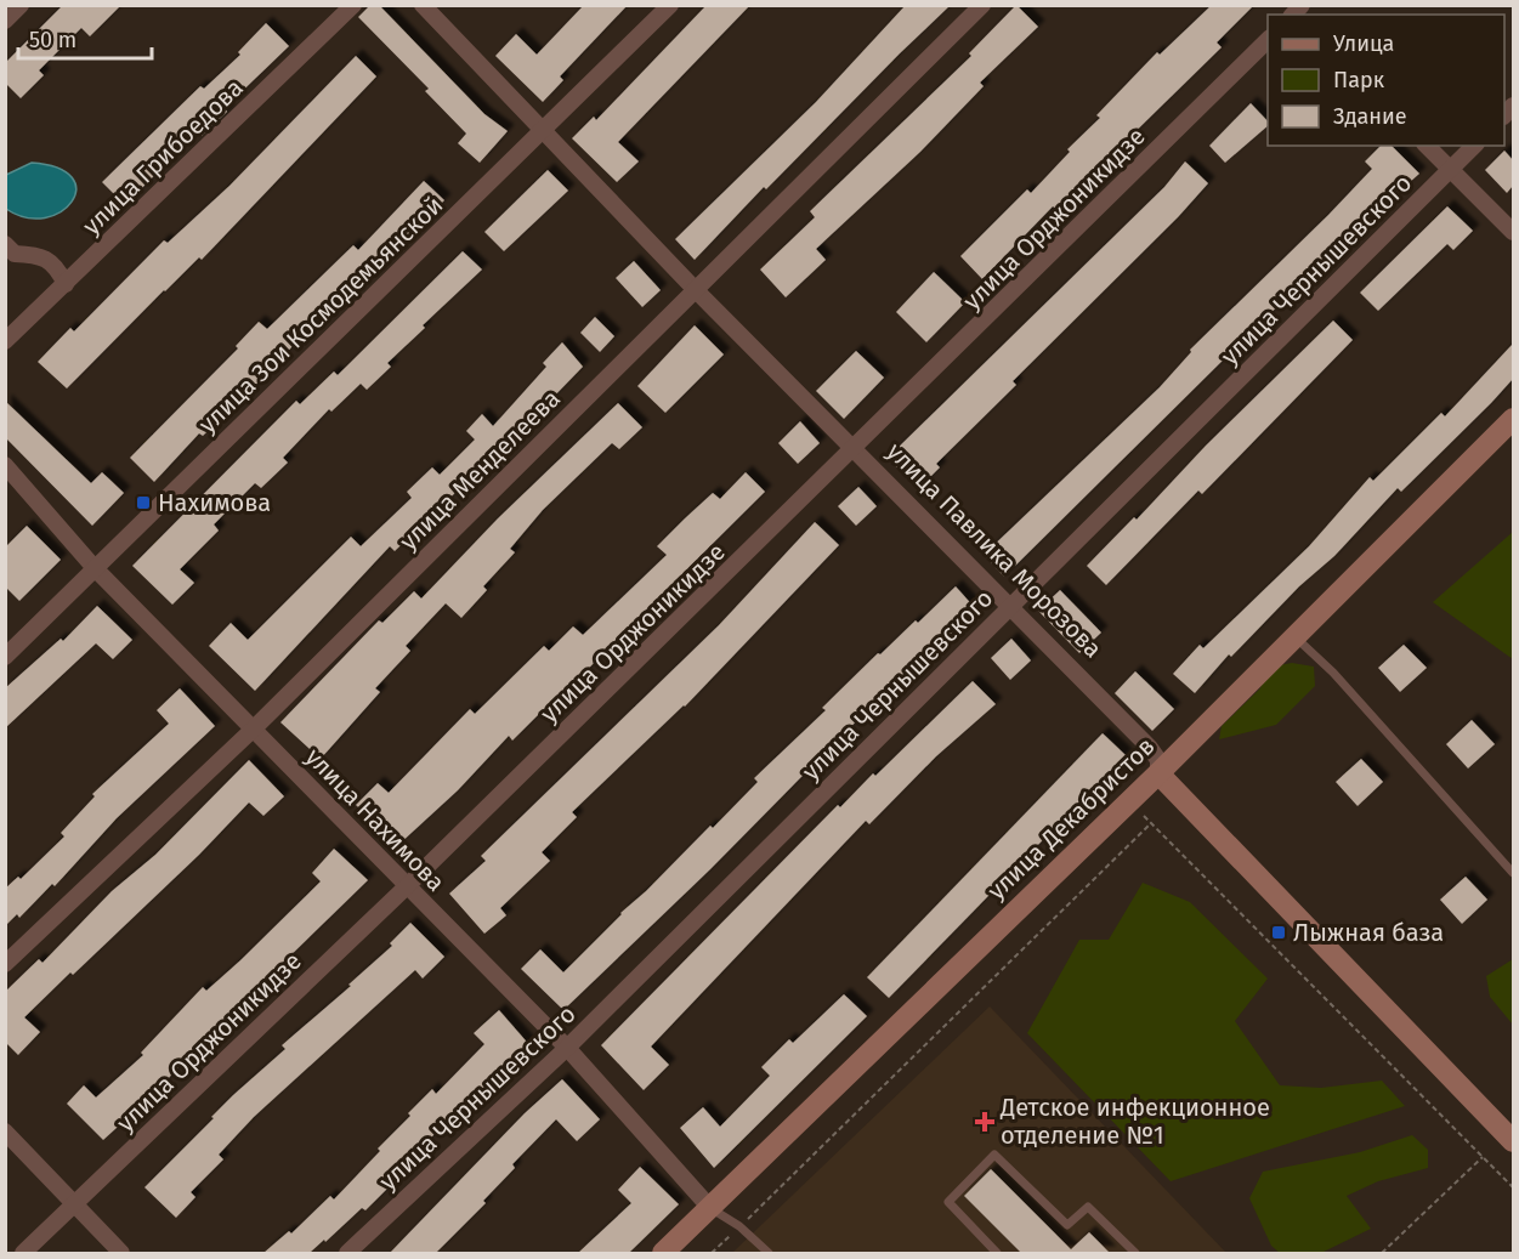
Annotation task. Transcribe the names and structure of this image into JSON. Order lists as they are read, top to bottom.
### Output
{
  "streets": {
    "street": [
      "улица Грибоедова",
      "улица Орджоникидзе",
      "улица Чернышевского",
      "улица Зои Космодемьянской",
      "улица Менделеева",
      "улица Павлика Морозова",
      "улица Декабристов",
      "улица Нахимова"
    ]
  },
  "crossings": [
    ["улица Орджоникидзе", "улица Павлика Морозова"],
    ["улица Орджоникидзе", "улица Нахимова"],
    ["улица Чернышевского", "улица Павлика Морозова"],
    ["улица Чернышевского", "улица Нахимова"],
    ["улица Зои Космодемьянской", "улица Павлика Морозова"],
    ["улица Зои Космодемьянской", "улица Нахимова"],
    ["улица Менделеева", "улица Павлика Морозова"],
    ["улица Менделеева", "улица Нахимова"],
    ["улица Павлика Морозова", "улица Декабристов"],
    ["улица Декабристов", "улица Нахимова"]
  ],
  "places": {
    "transit": ["Нахимова", "Лыжная база"],
    "health": ["Детское инфекционное отделение №1"]
  },
  "legend": ["Улица", "Парк", "Здание"],
  "scale_bar": "50 m"
}
